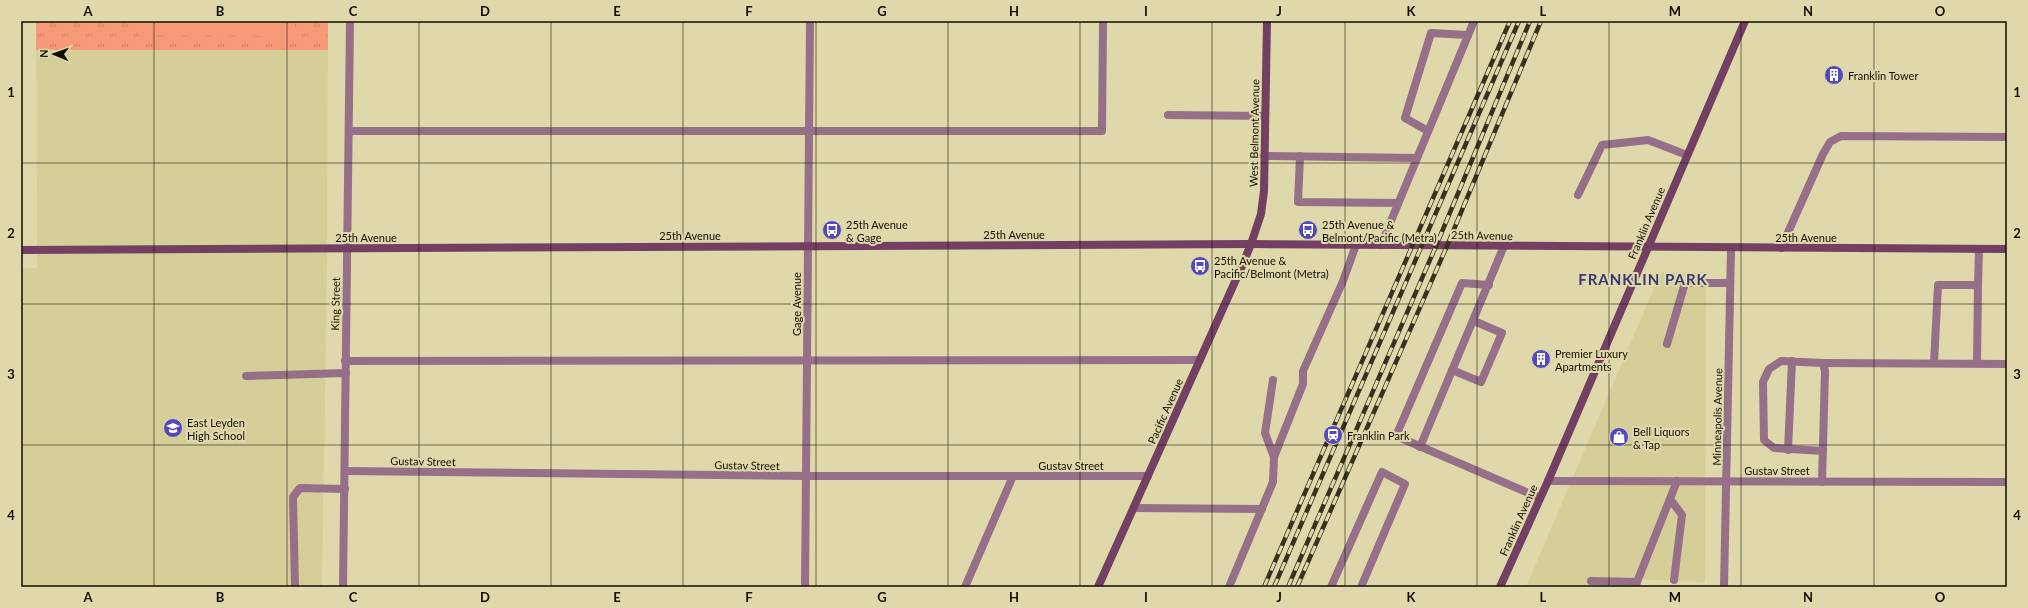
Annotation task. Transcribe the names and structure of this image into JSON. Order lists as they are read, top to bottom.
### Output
{
  "streets": {
    "street": [
      "West Belmont Avenue",
      "Franklin Avenue",
      "25th Avenue",
      "King Street",
      "Gage Avenue",
      "Pacific Avenue",
      "Minneapolis Avenue",
      "Gustav Street"
    ]
  },
  "crossings": [
    ["West Belmont Avenue", "25th Avenue"],
    ["West Belmont Avenue", "Pacific Avenue"],
    ["Franklin Avenue", "25th Avenue"],
    ["Franklin Avenue", "Gustav Street"],
    ["25th Avenue", "King Street"],
    ["25th Avenue", "Gage Avenue"],
    ["25th Avenue", "Pacific Avenue"],
    ["25th Avenue", "Minneapolis Avenue"],
    ["King Street", "Gustav Street"],
    ["Gage Avenue", "Gustav Street"],
    ["Pacific Avenue", "Gustav Street"],
    ["Minneapolis Avenue", "Gustav Street"]
  ],
  "districts": ["FRANKLIN PARK"],
  "places": {
    "building": ["Franklin Tower", "Premier Luxury Apartments"],
    "bus stop": ["25th Avenue & Gage", "25th Avenue & Belmont/Pacific (Metra)", "25th Avenue & Pacific/Belmont (Metra)"],
    "school or university": ["East Leyden High School"],
    "station": ["Franklin Park"],
    "shop": ["Bell Liquors & Tap"]
  },
  "north": "left",
  "grid": {
    "columns": [
      "A",
      "B",
      "C",
      "D",
      "E",
      "F",
      "G",
      "H",
      "I",
      "J",
      "K",
      "L",
      "M",
      "N",
      "O"
    ],
    "rows": [
      "1",
      "2",
      "3",
      "4"
    ]
  }
}
